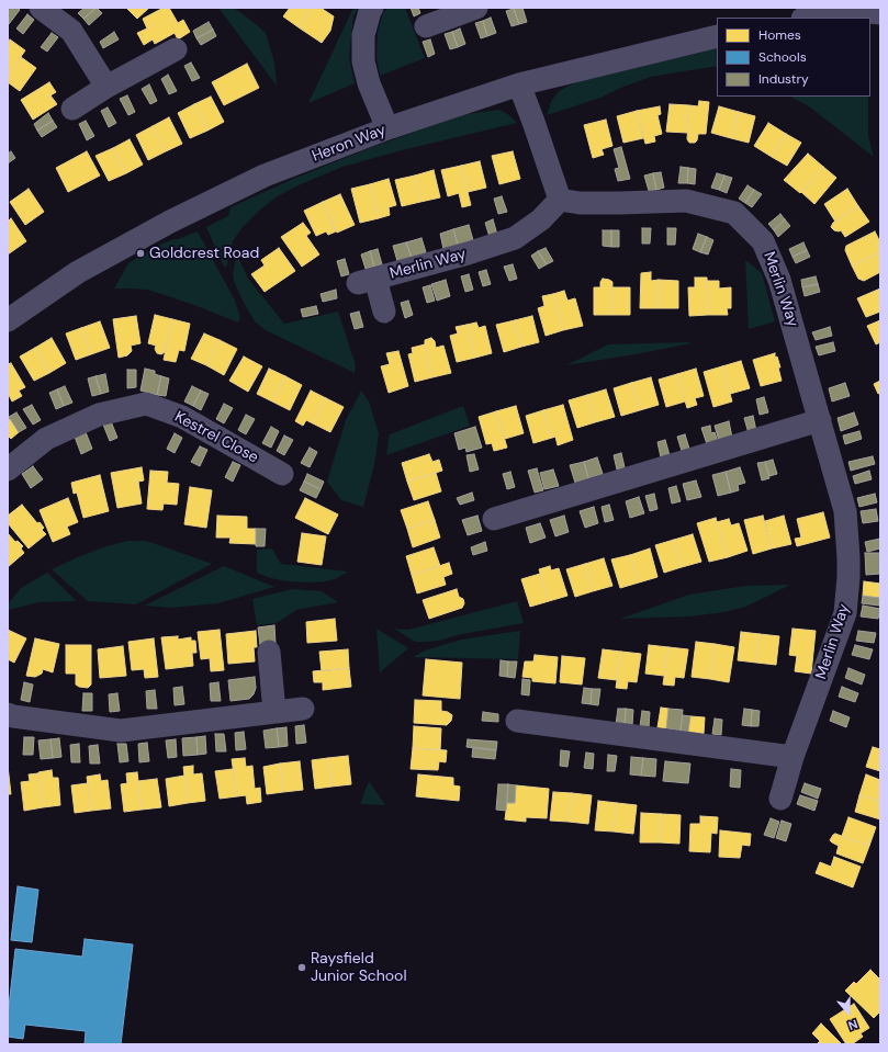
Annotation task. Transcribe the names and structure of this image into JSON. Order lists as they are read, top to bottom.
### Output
{
  "streets": {
    "street": ["Heron Way", "Merlin Way", "Kestrel Close"]
  },
  "places": ["Goldcrest Road", "Raysfield Junior School"],
  "legend": ["Homes", "Schools", "Industry"],
  "north": "bottom"
}
